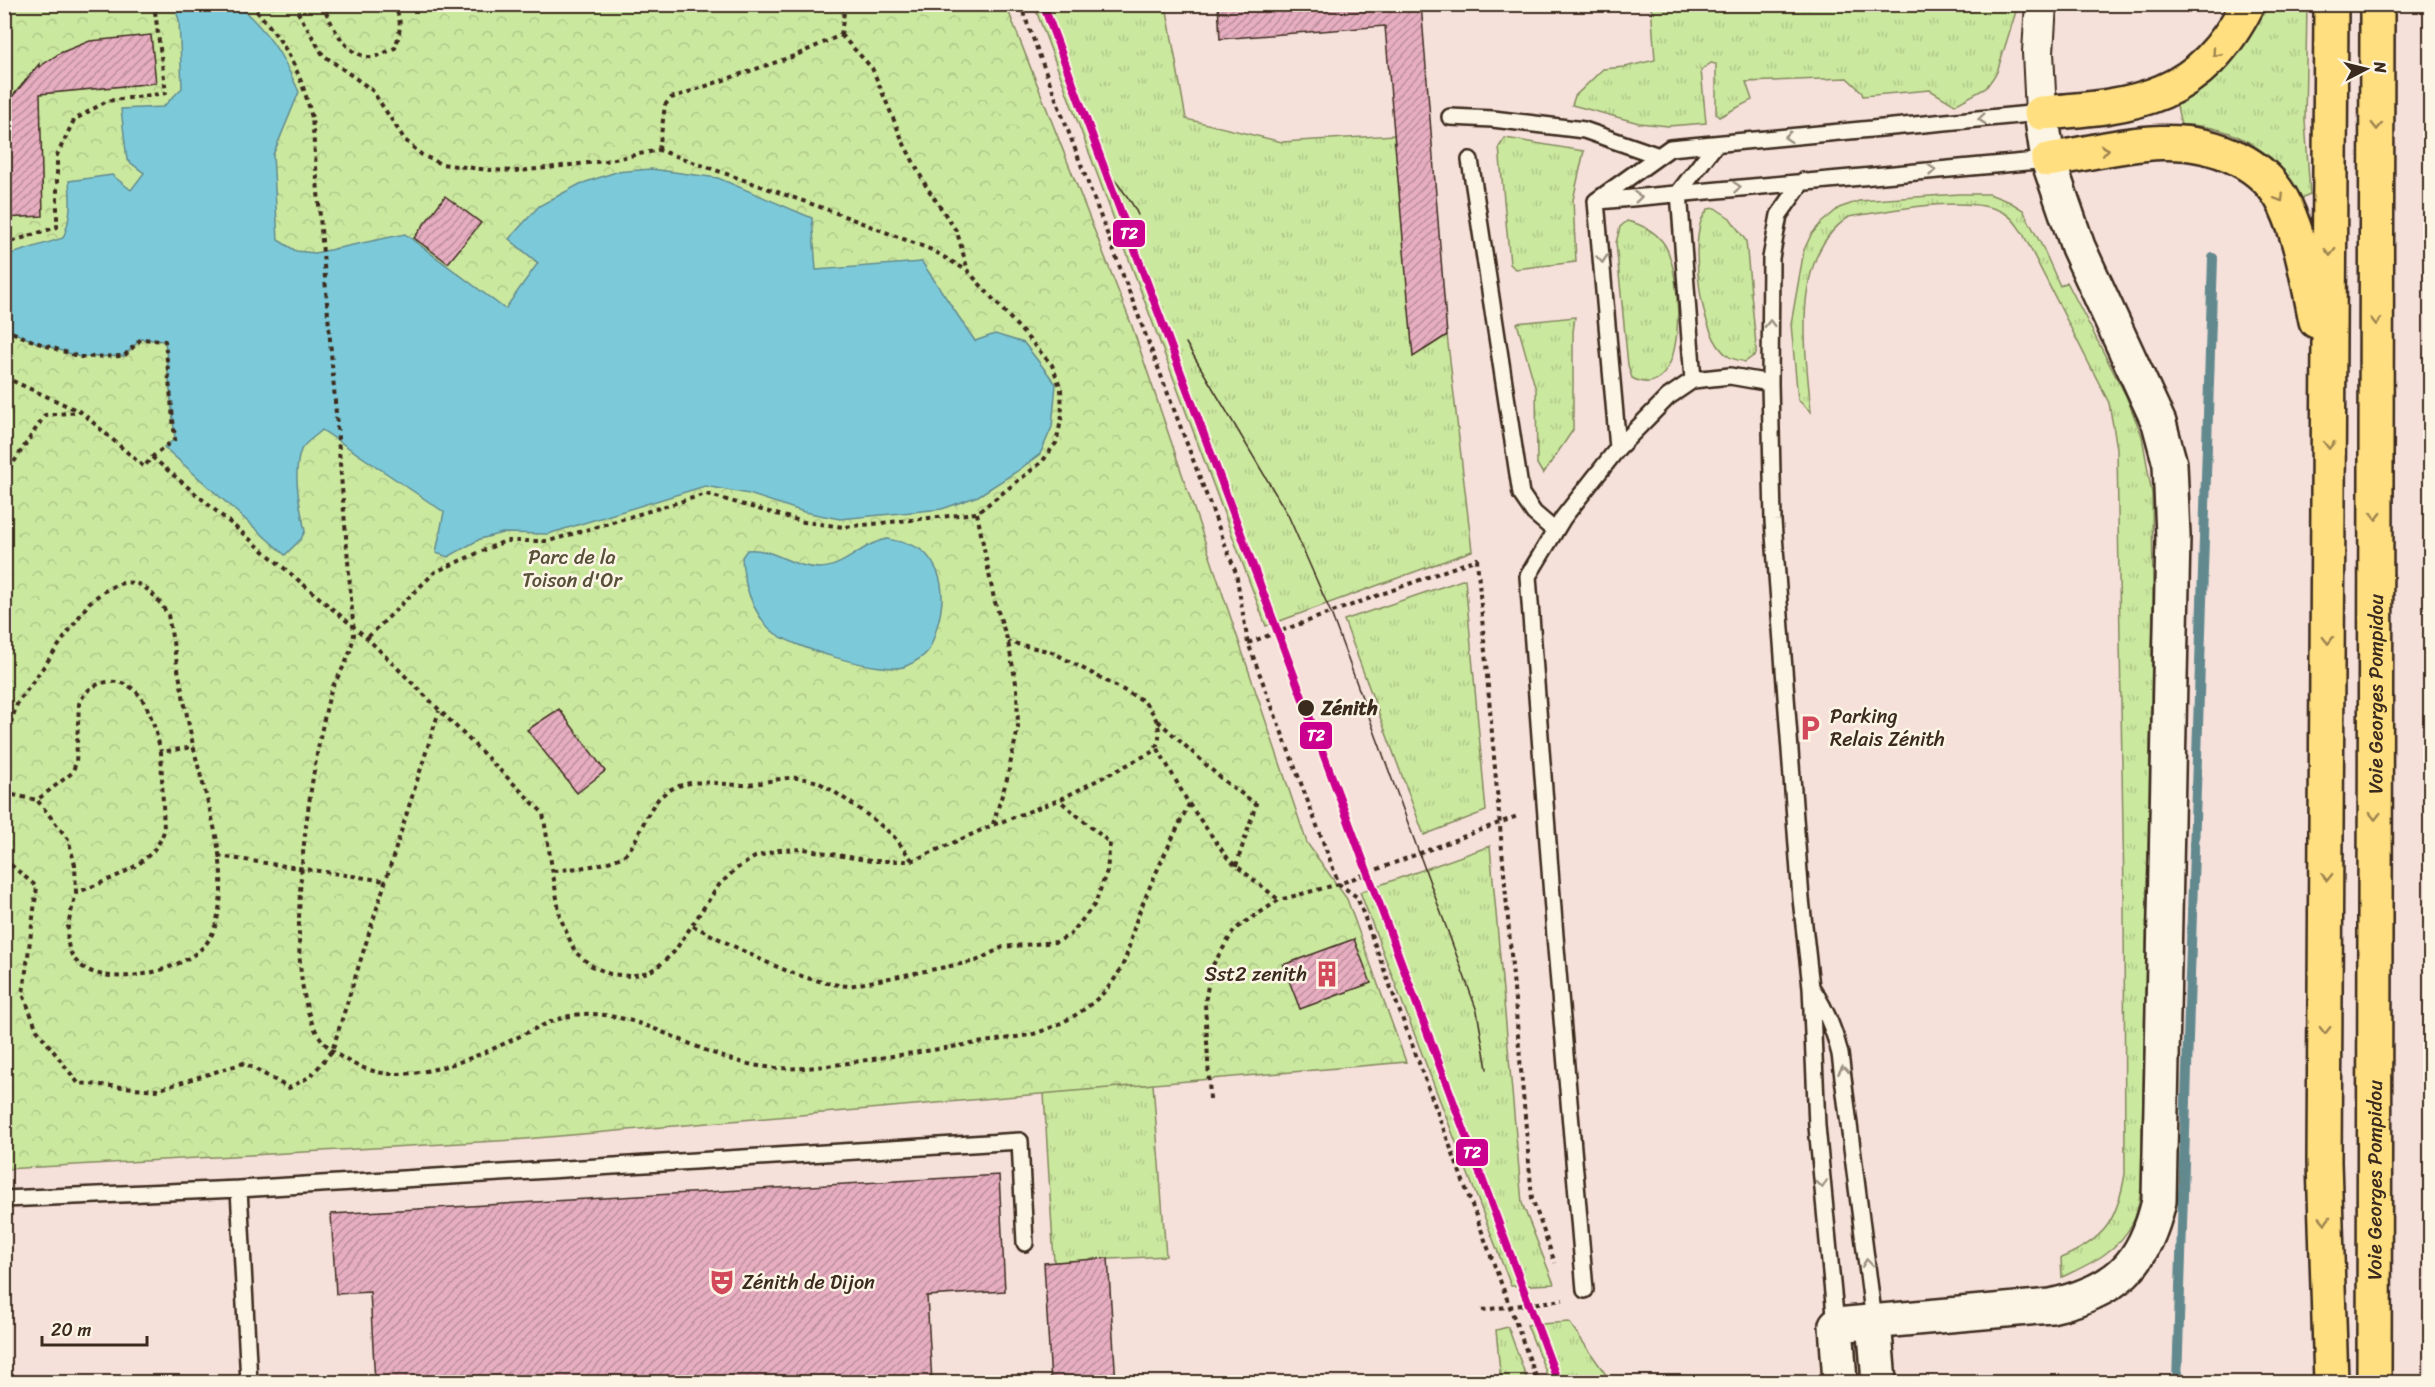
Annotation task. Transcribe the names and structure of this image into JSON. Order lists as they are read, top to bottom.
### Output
{
  "streets": {
    "highway": ["Voie Georges Pompidou"]
  },
  "parks": ["Parc de la Toison d'Or"],
  "places": {
    "other": ["Zénith"],
    "parking": ["Parking Relais Zénith"],
    "building": ["Sst2 zenith"],
    "theatre": ["Zénith de Dijon"]
  },
  "lines": ["transit line T2"],
  "scale_bar": "20 m",
  "north": "right"
}
